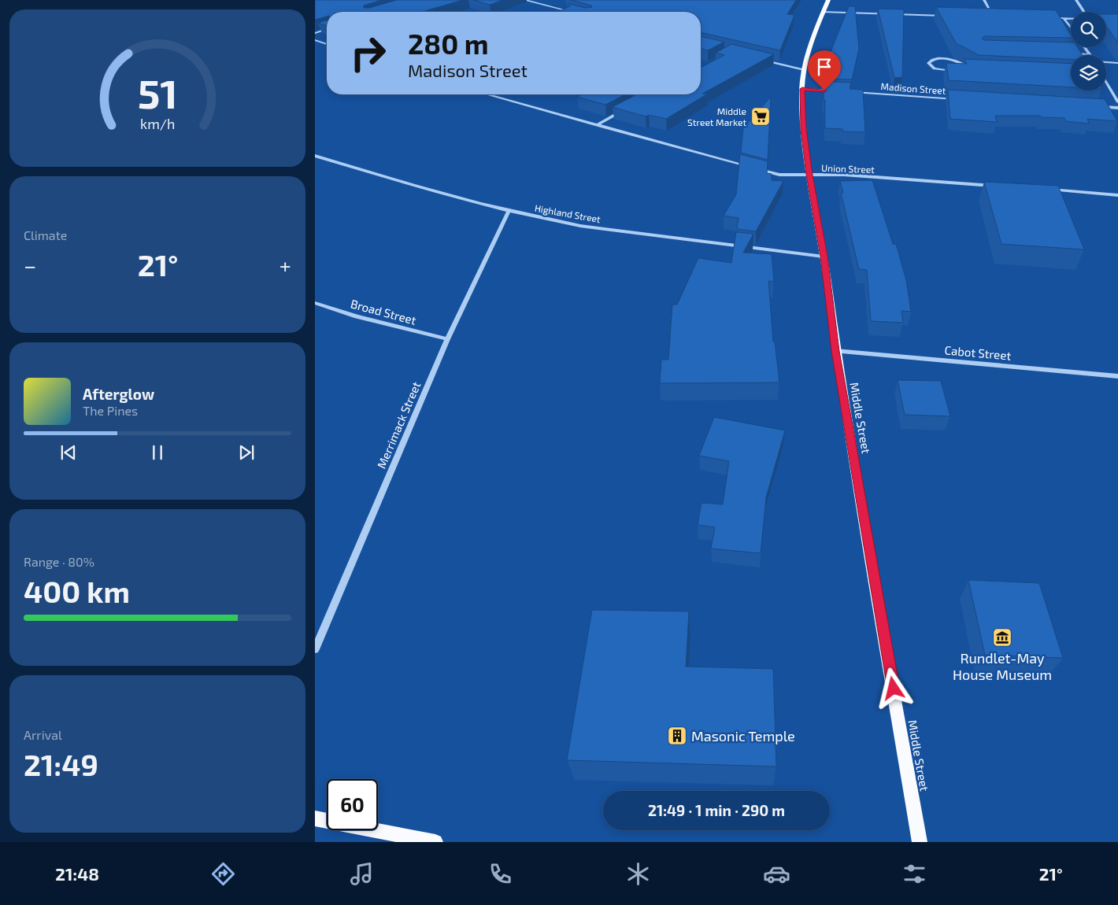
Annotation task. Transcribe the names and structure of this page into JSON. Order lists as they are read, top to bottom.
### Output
{
  "streets": {
    "main road": ["Middle Street"],
    "street": [
      "Madison Street",
      "Union Street",
      "Highland Street",
      "Broad Street",
      "Cabot Street",
      "Merrimack Street"
    ]
  },
  "crossings": [
    ["Union Street", "Middle Street"],
    ["Highland Street", "Middle Street"],
    ["Highland Street", "Merrimack Street"],
    ["Broad Street", "Merrimack Street"],
    ["Cabot Street", "Middle Street"]
  ],
  "places": {
    "supermarket": ["Middle Street Market"],
    "museum": ["Rundlet-May House Museum"],
    "building": ["Masonic Temple"]
  },
  "page": {
    "turn": ["280 m", "Madison Street"],
    "tile": [
      "Climate",
      ["Range · 80%", "400 km"],
      ["Arrival", "21:49"]
    ],
    "heat": ["−", "21°", "+"],
    "song": ["Afterglow", "The Pines"],
    "limit": "60",
    "trip": "21:49 · 1 min · 290 m",
    "tabs": ["21:48", "21°"],
    "gauge": ["51", "km/h"]
  }
}
